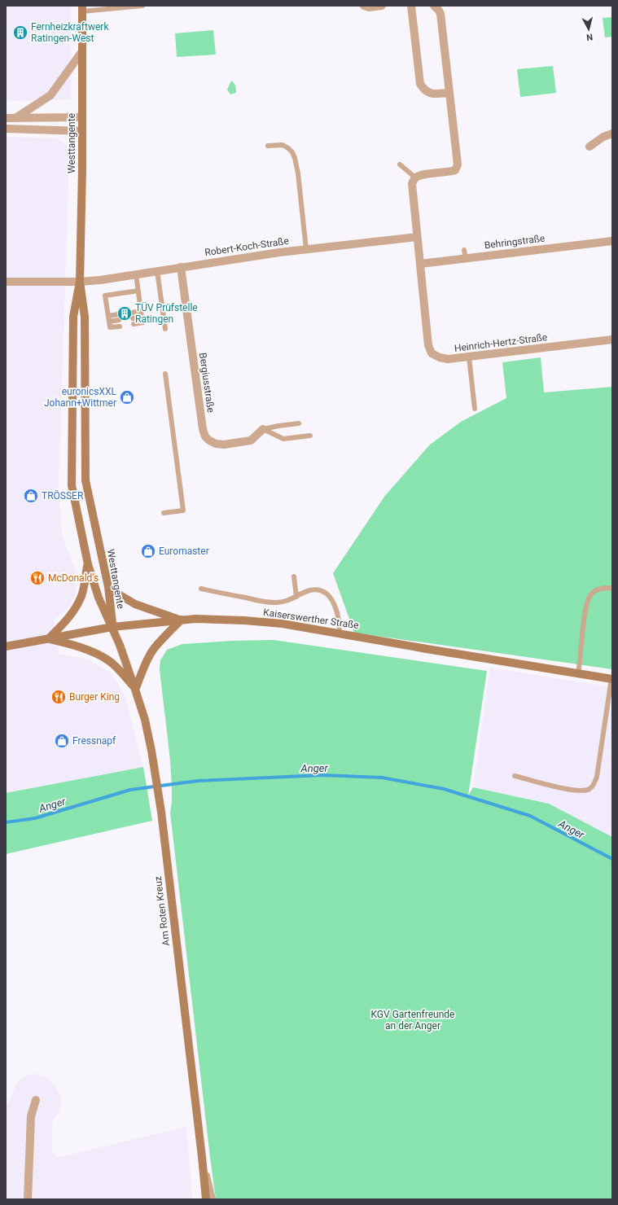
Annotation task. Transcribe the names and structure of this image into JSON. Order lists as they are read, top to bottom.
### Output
{
  "streets": {
    "street": [
      "Westtangente",
      "Behringstraße",
      "Robert-Koch-Straße",
      "Heinrich-Hertz-Straße",
      "Bergiusstraße",
      "Kaiserswerther Straße",
      "Am Roten Kreuz"
    ]
  },
  "crossings": [
    ["Westtangente", "Robert-Koch-Straße"],
    ["Westtangente", "Kaiserswerther Straße"],
    ["Westtangente", "Am Roten Kreuz"],
    ["Behringstraße", "Heinrich-Hertz-Straße"],
    ["Robert-Koch-Straße", "Heinrich-Hertz-Straße"],
    ["Robert-Koch-Straße", "Bergiusstraße"],
    ["Kaiserswerther Straße", "Am Roten Kreuz"]
  ],
  "water": ["Anger"],
  "parks": ["KGV Gartenfreunde an der Anger"],
  "places": {
    "building": ["Fernheizkraftwerk Ratingen-West", "TÜV Prüfstelle Ratingen"],
    "shop": [
      "euronicsXXL Johann+Wittmer",
      "TRÖSSER",
      "Euromaster",
      "Fressnapf"
    ],
    "restaurant": ["McDonald's", "Burger King"]
  },
  "north": "bottom"
}
